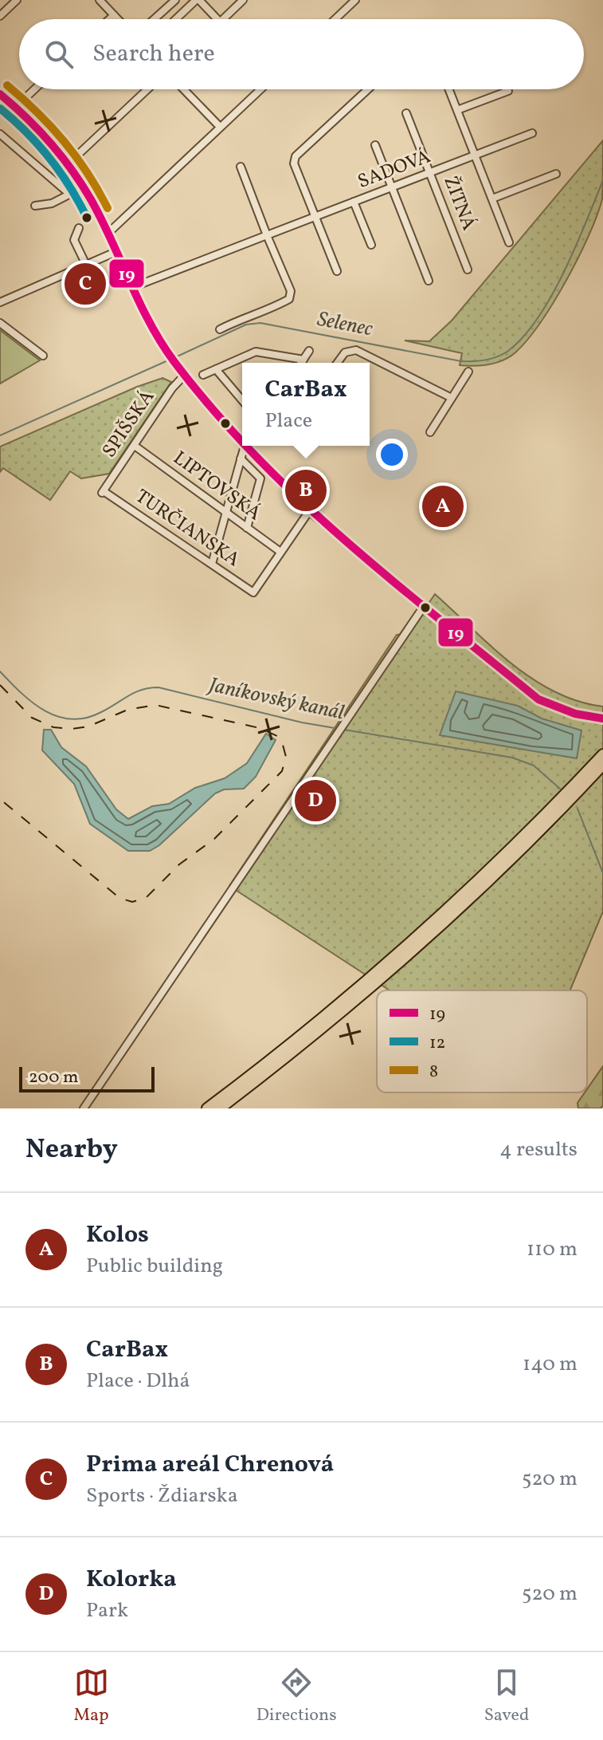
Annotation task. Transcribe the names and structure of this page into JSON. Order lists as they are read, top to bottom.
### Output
{
  "streets": {
    "street": [
      "SADOVÁ",
      "ŽITNÁ",
      "SPIŠSKÁ",
      "LIPTOVSKÁ",
      "TURČIANSKA"
    ]
  },
  "crossings": [
    ["SADOVÁ", "ŽITNÁ"],
    ["SPIŠSKÁ", "LIPTOVSKÁ"],
    ["SPIŠSKÁ", "TURČIANSKA"],
    ["LIPTOVSKÁ", "TURČIANSKA"]
  ],
  "water": ["Selenec", "Janíkovský kanál"],
  "lines": ["transit line 8", "transit line 19", "transit line 12"],
  "legend": ["19", "12", "8"],
  "scale_bar": "200 m",
  "page": {
    "search": "Search here",
    "pins": [
      "C",
      "B",
      "A",
      "D"
    ],
    "popup": ["CarBax", "Place"],
    "scale": "200 m",
    "heading": ["Nearby", "4 results"],
    "list": [
      {
        "mark": "A",
        "name": "Kolos",
        "note": "Public building",
        "value": "110 m"
      },
      {
        "mark": "B",
        "name": "CarBax",
        "note": "Place · Dlhá",
        "value": "140 m"
      },
      {
        "mark": "C",
        "name": "Prima areál Chrenová",
        "note": "Sports · Ždiarska",
        "value": "520 m"
      },
      {
        "mark": "D",
        "name": "Kolorka",
        "note": "Park",
        "value": "520 m"
      }
    ],
    "nav": ["Map", "Directions", "Saved"]
  }
}
